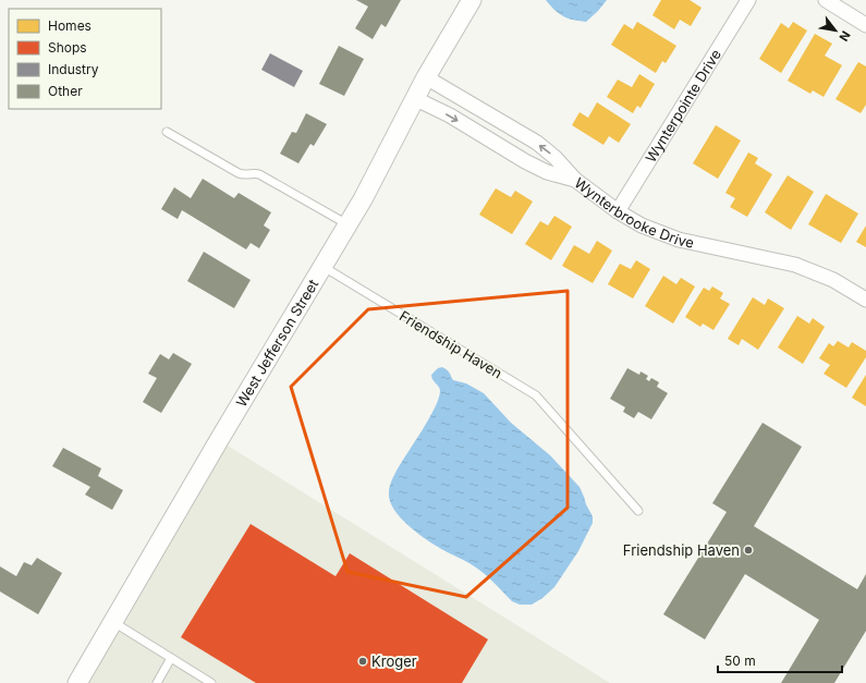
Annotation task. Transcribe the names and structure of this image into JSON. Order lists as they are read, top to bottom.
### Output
{
  "streets": {
    "street": ["Wynterpointe Drive", "Wynterbrooke Drive", "West Jefferson Street"],
    "lane": ["Friendship Haven"]
  },
  "crossings": [
    ["Wynterpointe Drive", "Wynterbrooke Drive"],
    ["Wynterbrooke Drive", "West Jefferson Street"],
    ["West Jefferson Street", "Friendship Haven"]
  ],
  "places": ["Friendship Haven", "Kroger"],
  "legend": [
    "Homes",
    "Shops",
    "Industry",
    "Other"
  ],
  "scale_bar": "50 m",
  "north": "bottom right"
}
